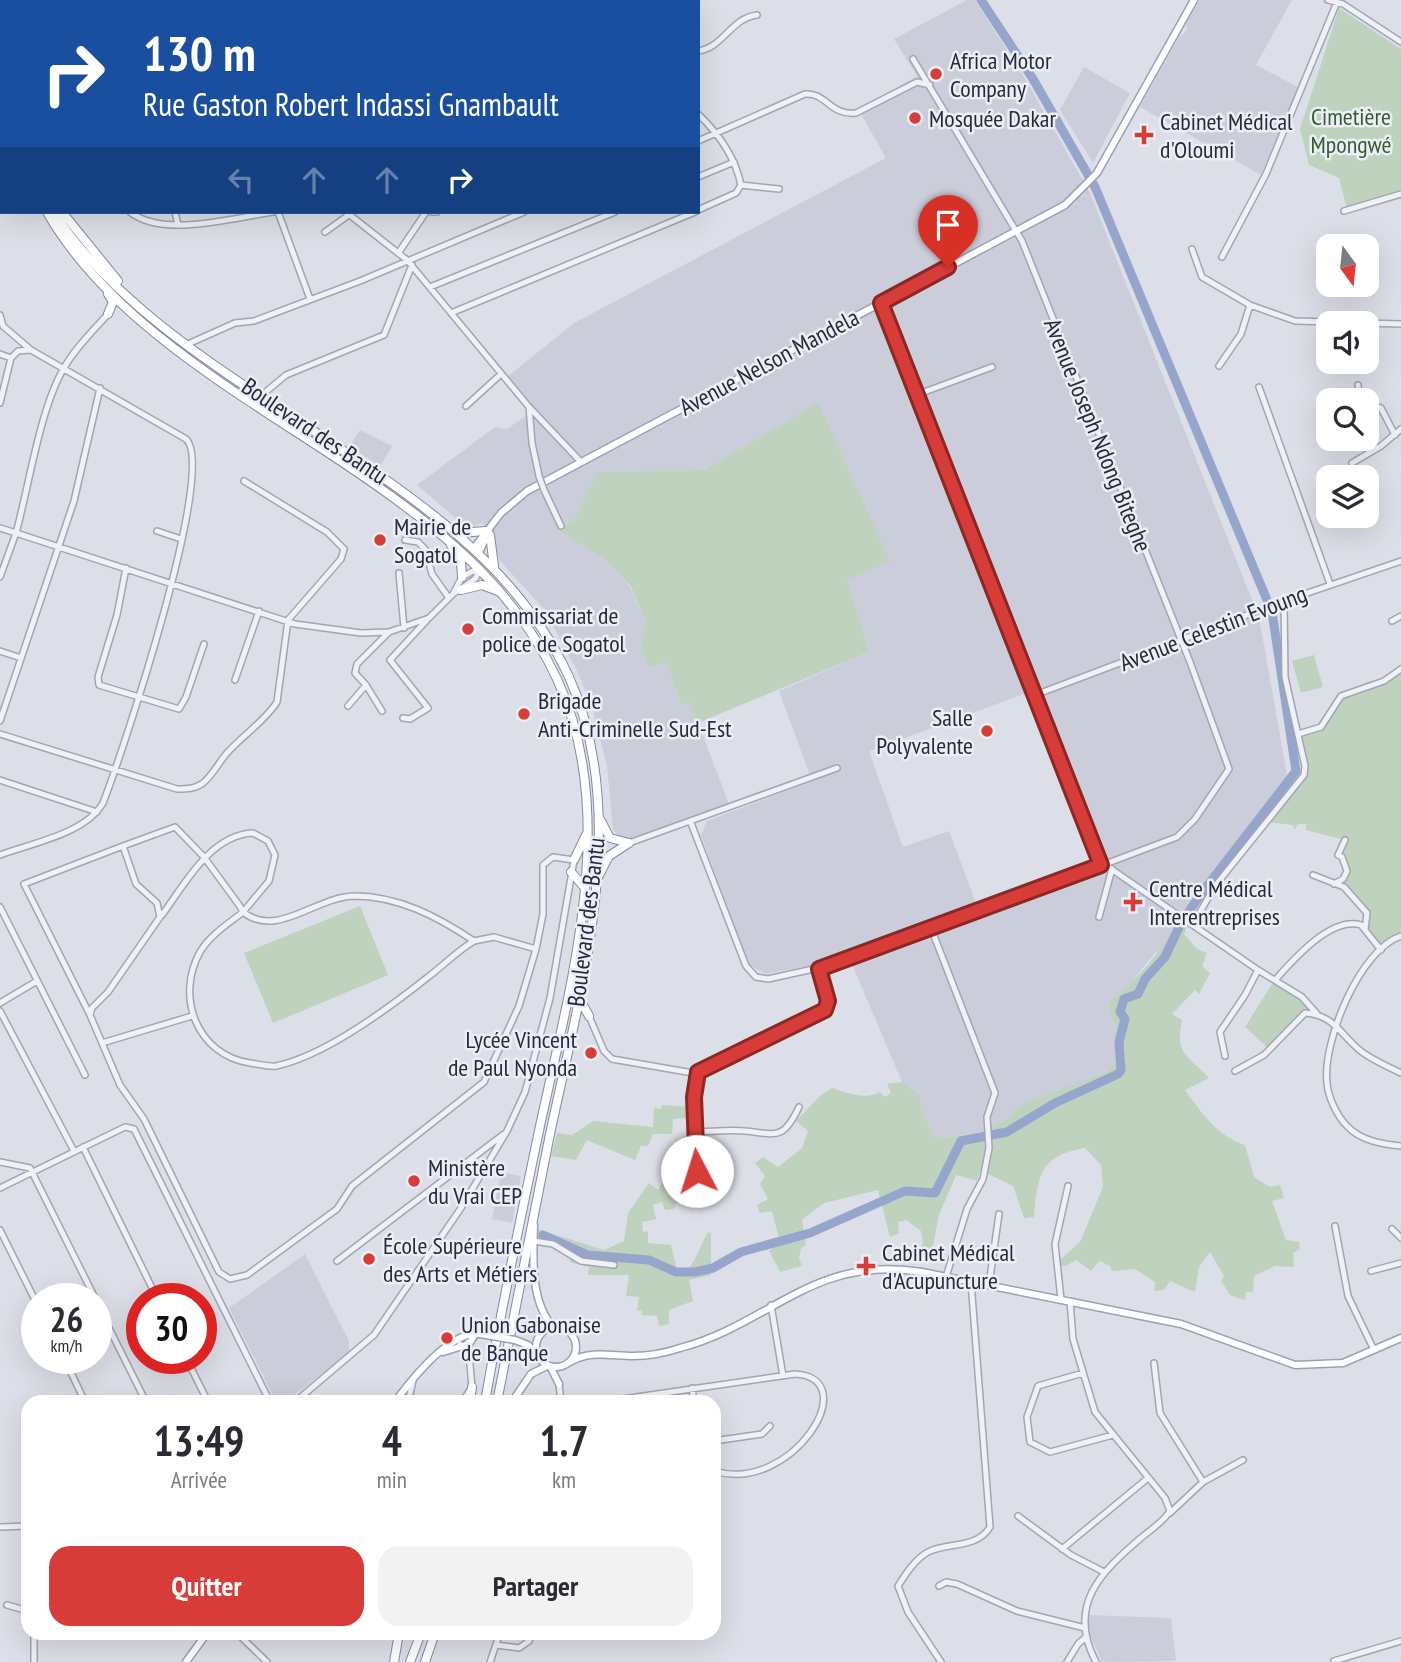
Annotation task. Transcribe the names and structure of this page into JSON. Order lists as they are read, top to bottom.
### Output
{
  "streets": {
    "highway": ["Boulevard des Bantu"],
    "main road": ["Avenue Nelson Mandela"],
    "street": ["Avenue Joseph Ndong Biteghe", "Avenue Celestin Evoung"]
  },
  "crossings": [
    ["Avenue Nelson Mandela", "Boulevard des Bantu"],
    ["Avenue Nelson Mandela", "Avenue Joseph Ndong Biteghe"],
    ["Avenue Joseph Ndong Biteghe", "Avenue Celestin Evoung"]
  ],
  "parks": ["Cimetière Mpongwé"],
  "places": {
    "other": [
      "Africa Motor Company",
      "Mosquée Dakar",
      "Mairie de Sogatol",
      "Commissariat de police de Sogatol",
      "Brigade Anti-Criminelle Sud-Est",
      "Salle Polyvalente",
      "Lycée Vincent de Paul Nyonda",
      "Ministère du Vrai CEP",
      "École Supérieure des Arts et Métiers",
      "Union Gabonaise de Banque"
    ],
    "health": ["Cabinet Médical d'Oloumi", "Centre Médical Interentreprises", "Cabinet Médical d'Acupuncture"]
  },
  "north": "bottom",
  "page": {
    "turn": ["130 m", "Rue Gaston Robert Indassi Gnambault"],
    "speed": "26 km/h",
    "limit": "30",
    "eta": [
      "13:49",
      "Arrivée",
      "4",
      "min",
      "1.7",
      "km"
    ],
    "buttons": ["Quitter", "Partager"]
  }
}
